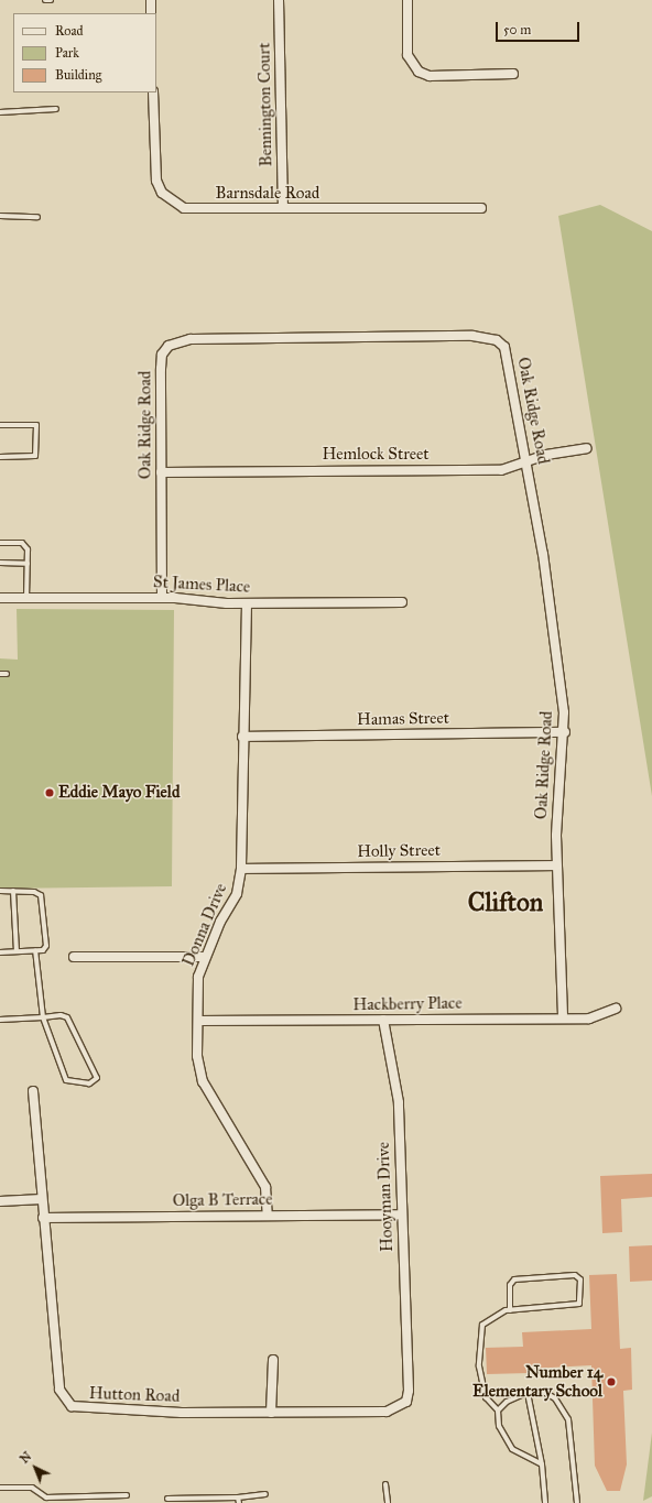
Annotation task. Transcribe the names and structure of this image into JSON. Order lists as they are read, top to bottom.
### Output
{
  "streets": {
    "street": [
      "Bennington Court",
      "Barnsdale Road",
      "Oak Ridge Road",
      "Hemlock Street",
      "St James Place",
      "Hamas Street",
      "Holly Street",
      "Donna Drive",
      "Hackberry Place",
      "Hooyman Drive",
      "Olga B Terrace",
      "Hutton Road"
    ]
  },
  "crossings": [
    ["Bennington Court", "Barnsdale Road"],
    ["Oak Ridge Road", "Hemlock Street"],
    ["Oak Ridge Road", "St James Place"],
    ["Oak Ridge Road", "Hamas Street"],
    ["Oak Ridge Road", "Holly Street"],
    ["Oak Ridge Road", "Hackberry Place"],
    ["St James Place", "Donna Drive"],
    ["Hamas Street", "Donna Drive"],
    ["Holly Street", "Donna Drive"],
    ["Donna Drive", "Hackberry Place"],
    ["Donna Drive", "Olga B Terrace"],
    ["Hackberry Place", "Hooyman Drive"],
    ["Hooyman Drive", "Olga B Terrace"],
    ["Hooyman Drive", "Hutton Road"],
    ["Olga B Terrace", "Hutton Road"]
  ],
  "districts": ["Clifton"],
  "places": ["Eddie Mayo Field", "Number 14 Elementary School"],
  "legend": ["Road", "Park", "Building"],
  "scale_bar": "50 m",
  "north": "top left"
}
